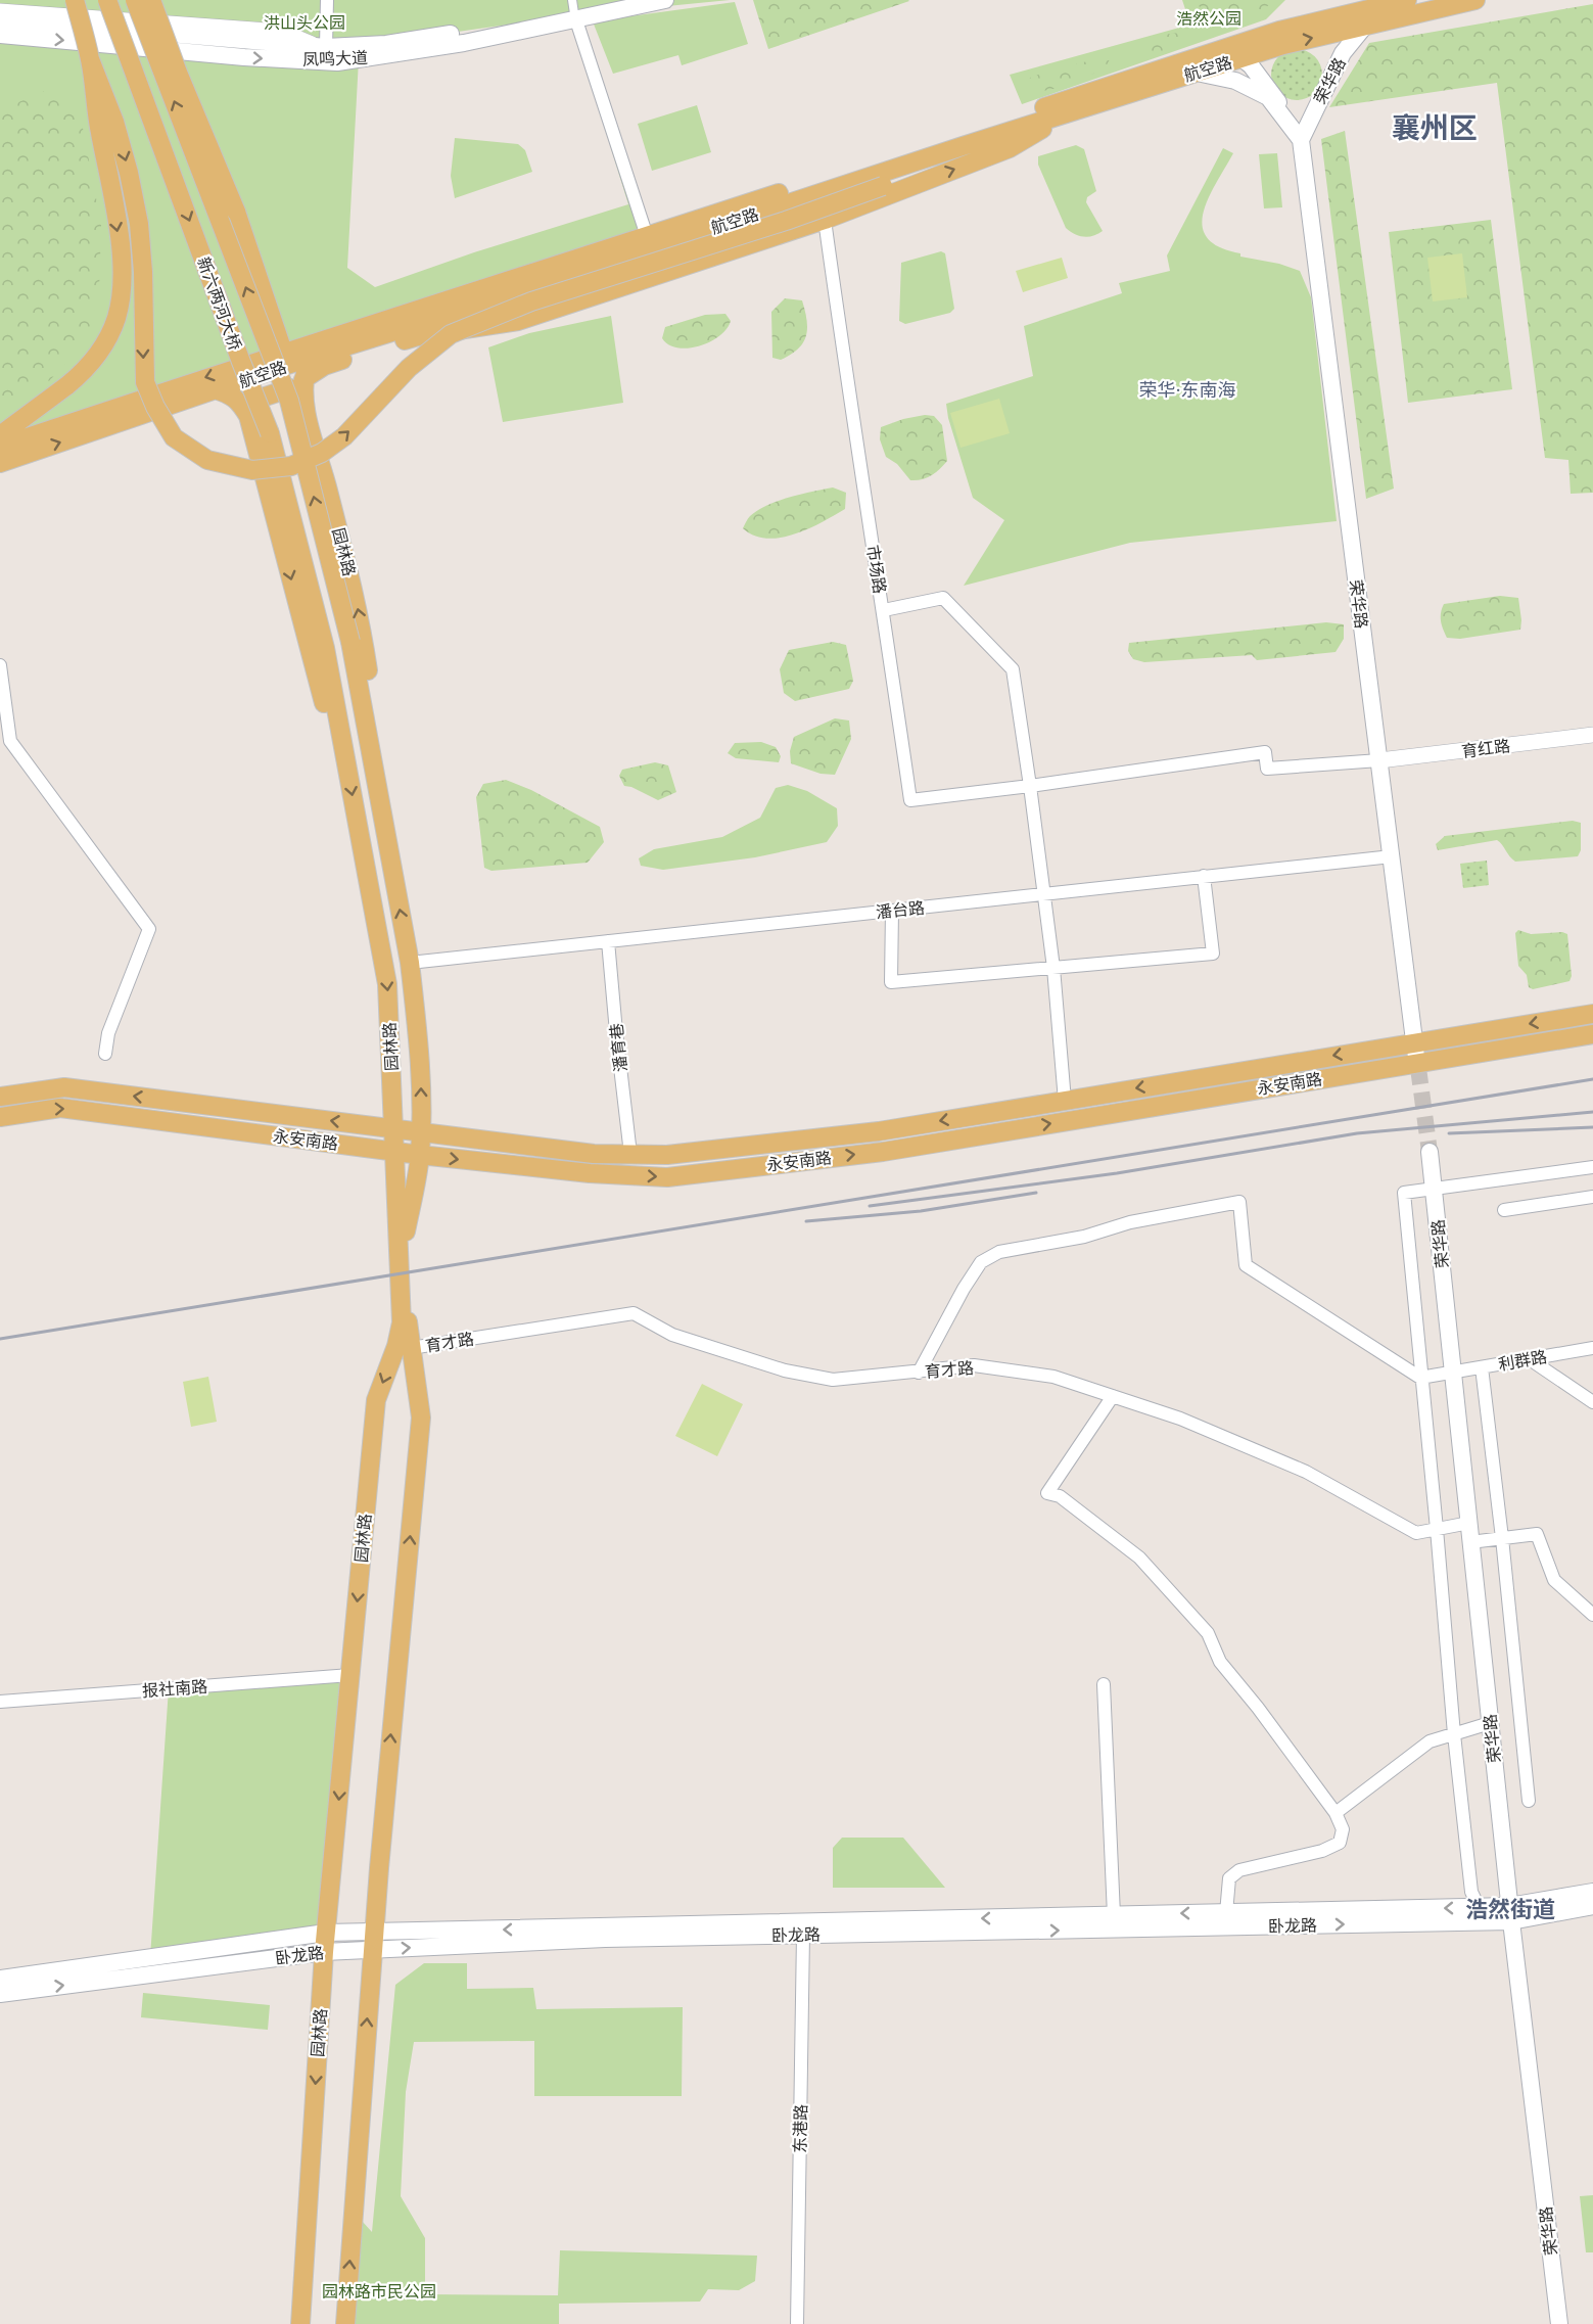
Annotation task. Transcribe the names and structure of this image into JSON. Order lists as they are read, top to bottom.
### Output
{
  "streets": {
    "main road": [
      "凤鸣大道",
      "航空路",
      "荣华路",
      "新六两河大桥",
      "园林路",
      "永安南路",
      "卧龙路"
    ],
    "street": [
      "市场路",
      "育红路",
      "潘台路",
      "潘育巷",
      "育才路",
      "利群路",
      "报社南路",
      "东港路"
    ]
  },
  "crossings": [
    ["航空路", "荣华路"],
    ["航空路", "园林路"],
    ["荣华路", "育红路"],
    ["荣华路", "潘台路"],
    ["荣华路", "永安南路"],
    ["荣华路", "育才路"],
    ["荣华路", "利群路"],
    ["荣华路", "卧龙路"],
    ["新六两河大桥", "园林路"],
    ["园林路", "潘台路"],
    ["园林路", "永安南路"],
    ["园林路", "育才路"],
    ["园林路", "报社南路"],
    ["园林路", "卧龙路"],
    ["潘台路", "潘育巷"],
    ["潘育巷", "永安南路"],
    ["卧龙路", "东港路"]
  ],
  "districts": ["襄州区", "荣华·东南海", "浩然街道"],
  "parks": ["浩然公园", "洪山头公园", "园林路市民公园"]
}
